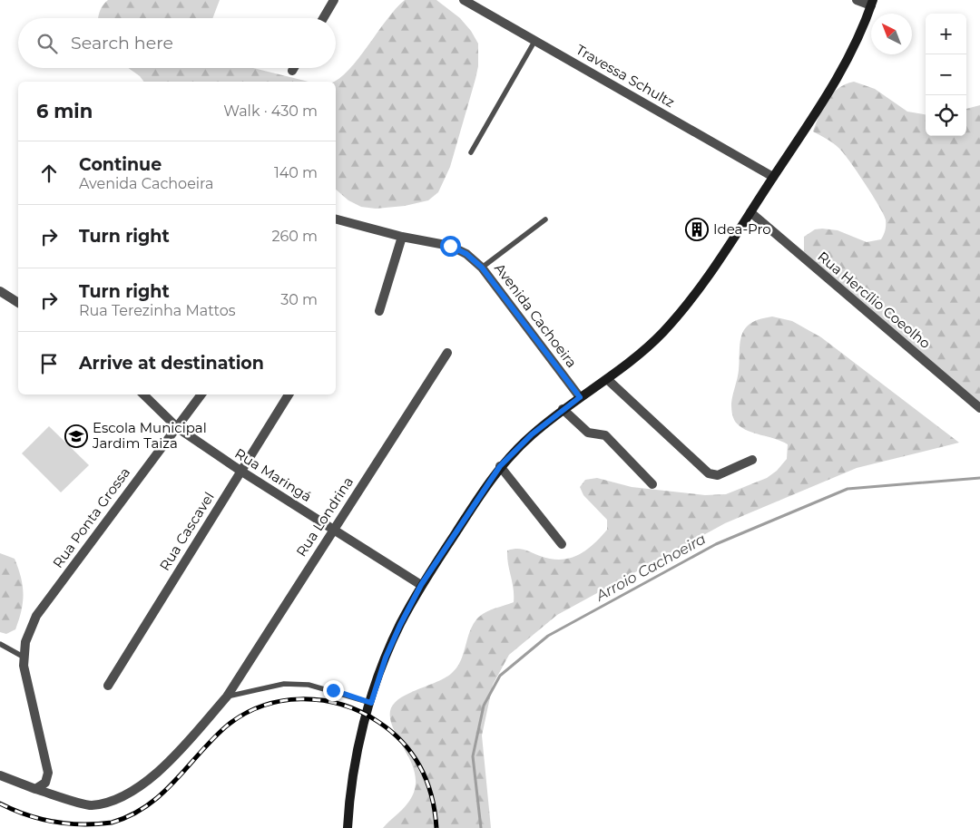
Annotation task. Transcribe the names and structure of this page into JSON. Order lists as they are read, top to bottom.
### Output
{
  "streets": {
    "street": [
      "Travessa Schultz",
      "Rua Hercílio Coeolho",
      "Avenida Cachoeira",
      "Rua Maringá",
      "Rua Londrina",
      "Rua Ponta Grossa",
      "Rua Cascavel"
    ]
  },
  "crossings": [
    ["Rua Maringá", "Rua Londrina"],
    ["Rua Maringá", "Rua Ponta Grossa"],
    ["Rua Maringá", "Rua Cascavel"],
    ["Rua Londrina", "Rua Ponta Grossa"]
  ],
  "water": ["Arroio Cachoeira"],
  "places": {
    "building": ["Idea-Pro"],
    "school or university": ["Escola Municipal Jardim Taiza"]
  },
  "north": "top left",
  "page": {
    "map_buttons": ["+", "−"],
    "search": "Search here",
    "heading": ["6 min", "Walk · 430 m"],
    "list": [
      ["Continue", "Avenida Cachoeira", "140 m"],
      ["Turn right", "260 m"],
      ["Turn right", "Rua Terezinha Mattos", "30 m"],
      "Arrive at destination"
    ]
  }
}
